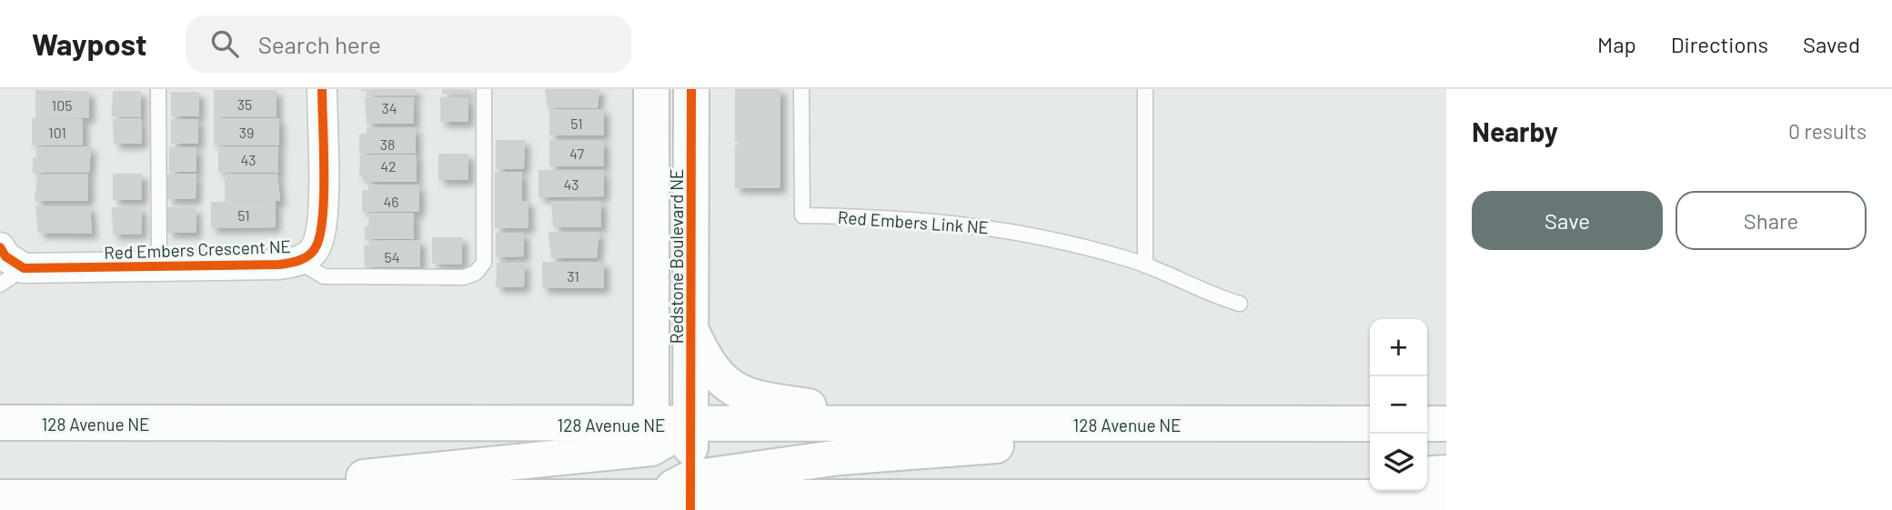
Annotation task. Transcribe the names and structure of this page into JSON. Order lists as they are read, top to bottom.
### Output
{
  "streets": {
    "main road": ["Redstone Boulevard NE", "128 Avenue NE"],
    "street": ["Red Embers Crescent NE"],
    "lane": ["Red Embers Link NE"]
  },
  "crossings": [
    ["Redstone Boulevard NE", "128 Avenue NE"]
  ],
  "house_numbers": [
    "35",
    "105",
    "34",
    "51",
    "101",
    "39",
    "38",
    "47",
    "43",
    "42",
    "43",
    "46",
    "51",
    "54",
    "31"
  ],
  "page": {
    "header": "Waypost",
    "search": "Search here",
    "nav": ["Map", "Directions", "Saved"],
    "heading": ["Nearby", "0 results"],
    "buttons": ["Save", "Share"],
    "map_buttons": ["+", "−"]
  }
}
